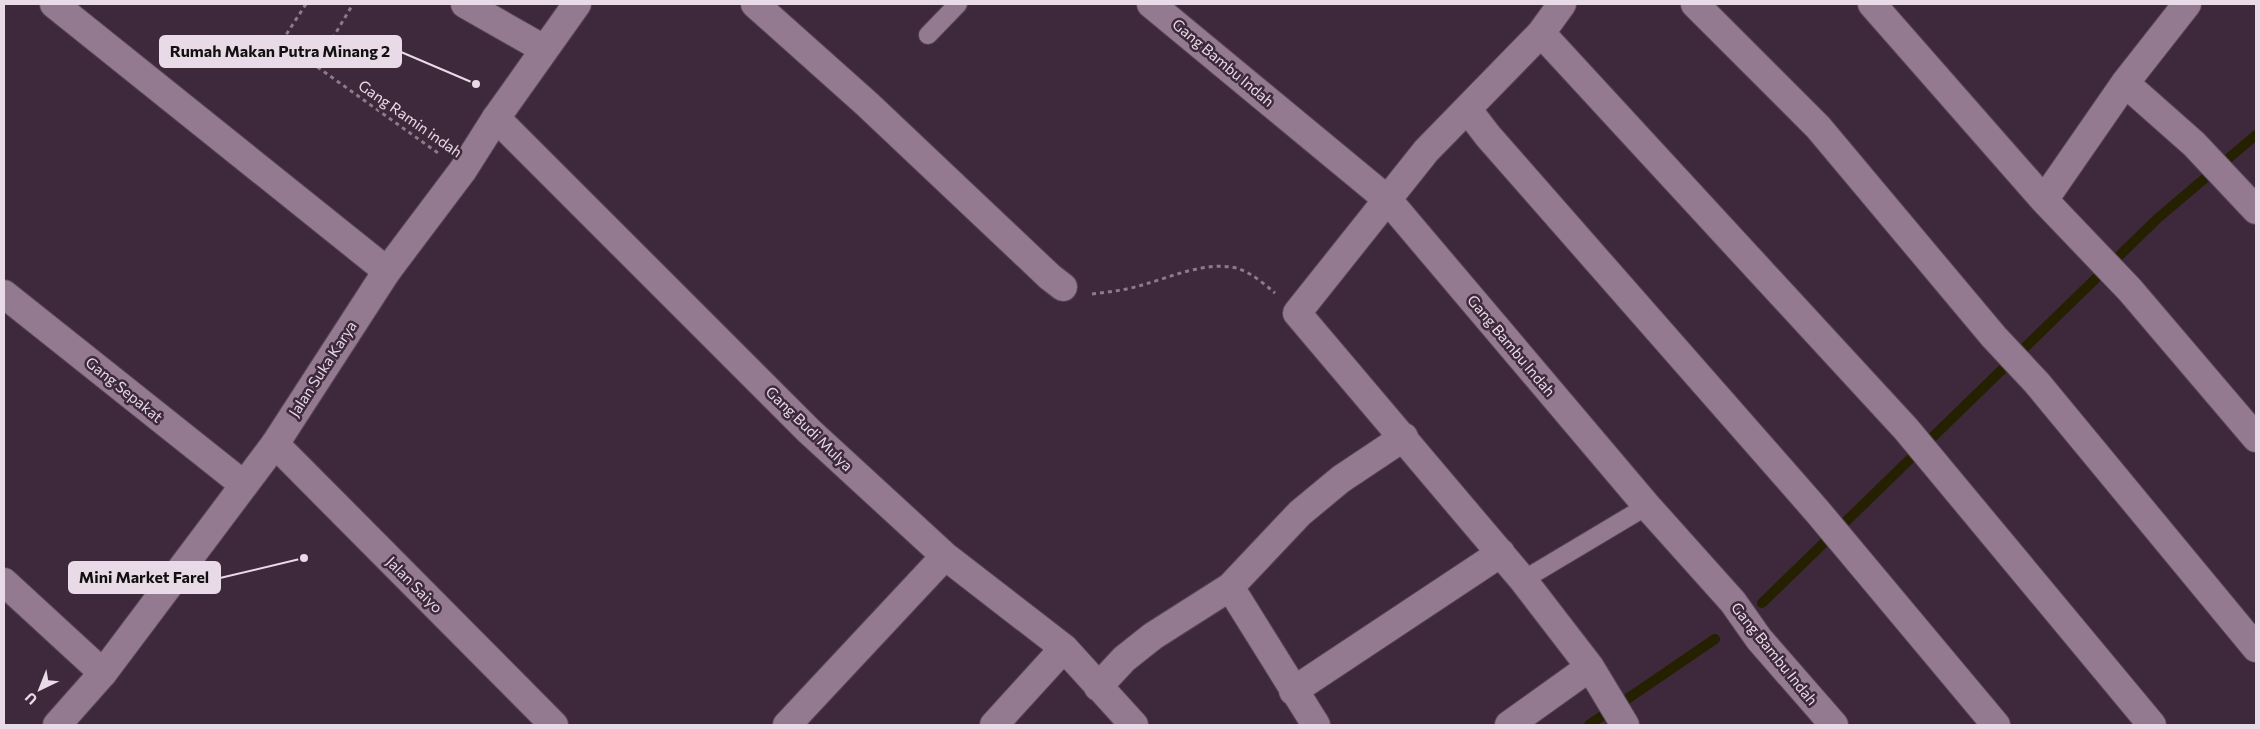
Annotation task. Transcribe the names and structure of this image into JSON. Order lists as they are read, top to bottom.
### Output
{
  "streets": {
    "street": [
      "Gang Bambu Indah",
      "Jalan Suka Karya",
      "Gang Sepakat",
      "Gang Budi Mulya",
      "Jalan Saiyo"
    ],
    "path": ["Gang Ramin indah"]
  },
  "crossings": [
    ["Gang Ramin indah", "Jalan Suka Karya"],
    ["Jalan Suka Karya", "Gang Sepakat"],
    ["Jalan Suka Karya", "Gang Budi Mulya"],
    ["Jalan Suka Karya", "Jalan Saiyo"]
  ],
  "places": ["Rumah Makan Putra Minang 2", "Mini Market Farel"],
  "north": "bottom left"
}
